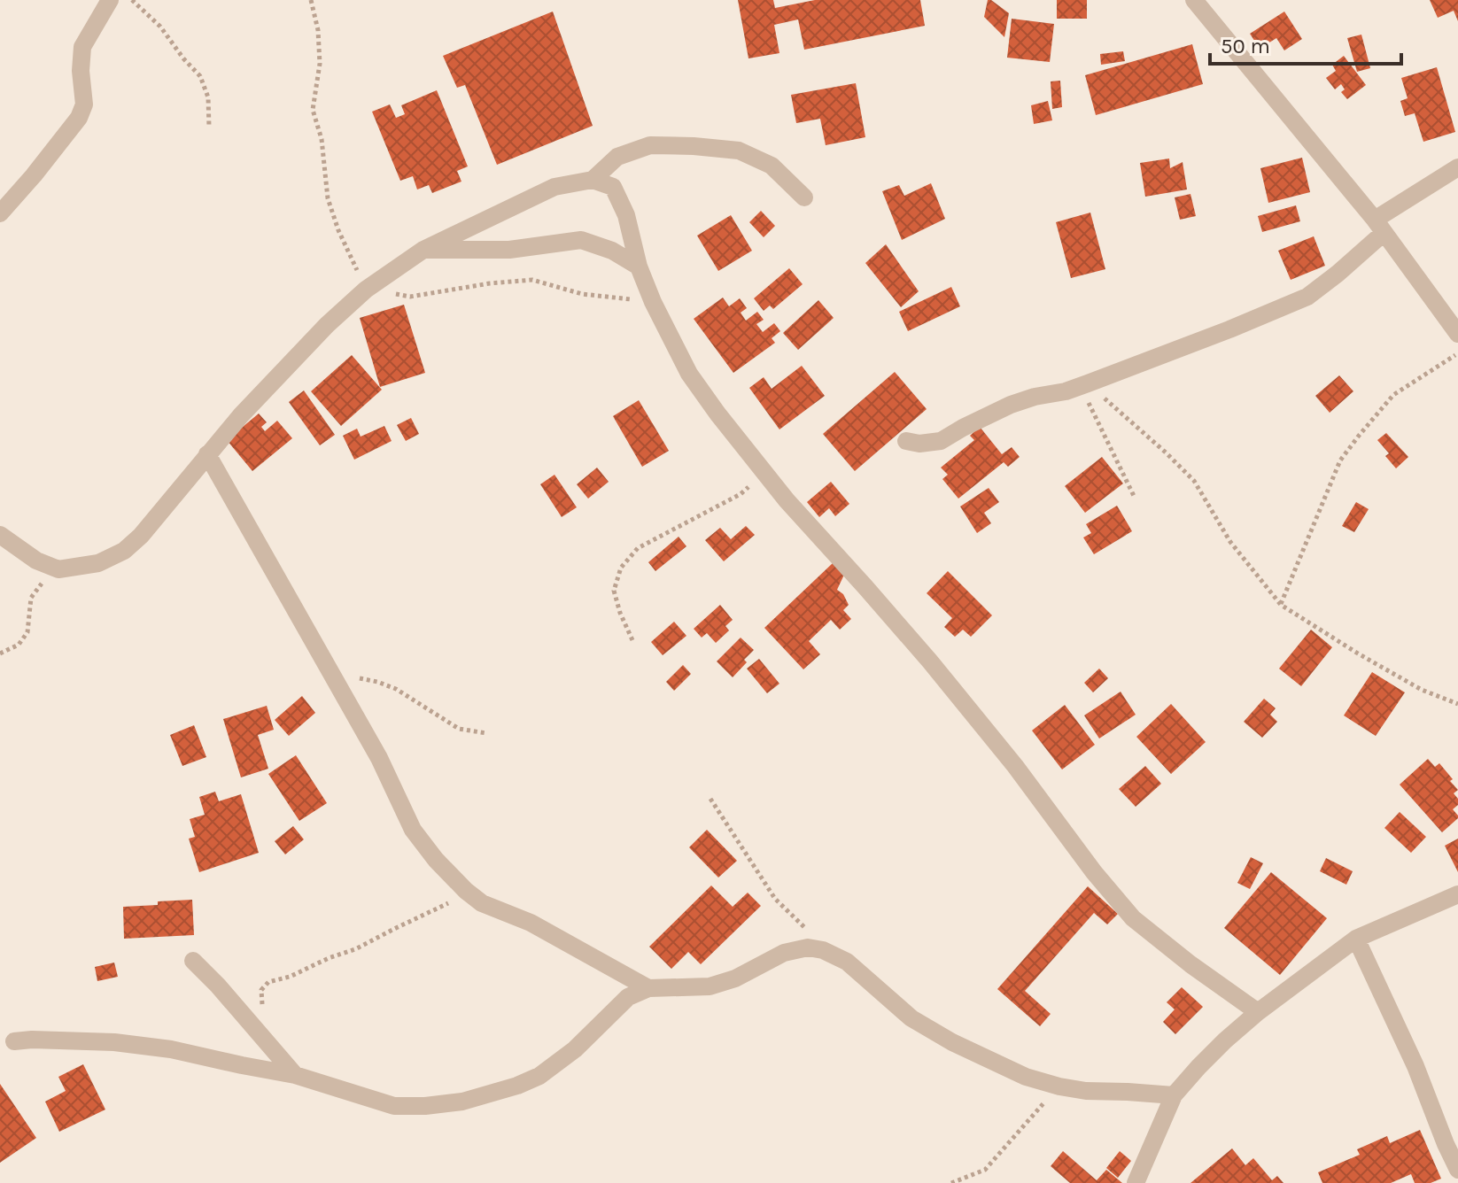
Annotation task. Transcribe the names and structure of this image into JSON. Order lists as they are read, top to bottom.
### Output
{
  "scale_bar": "50 m"
}
